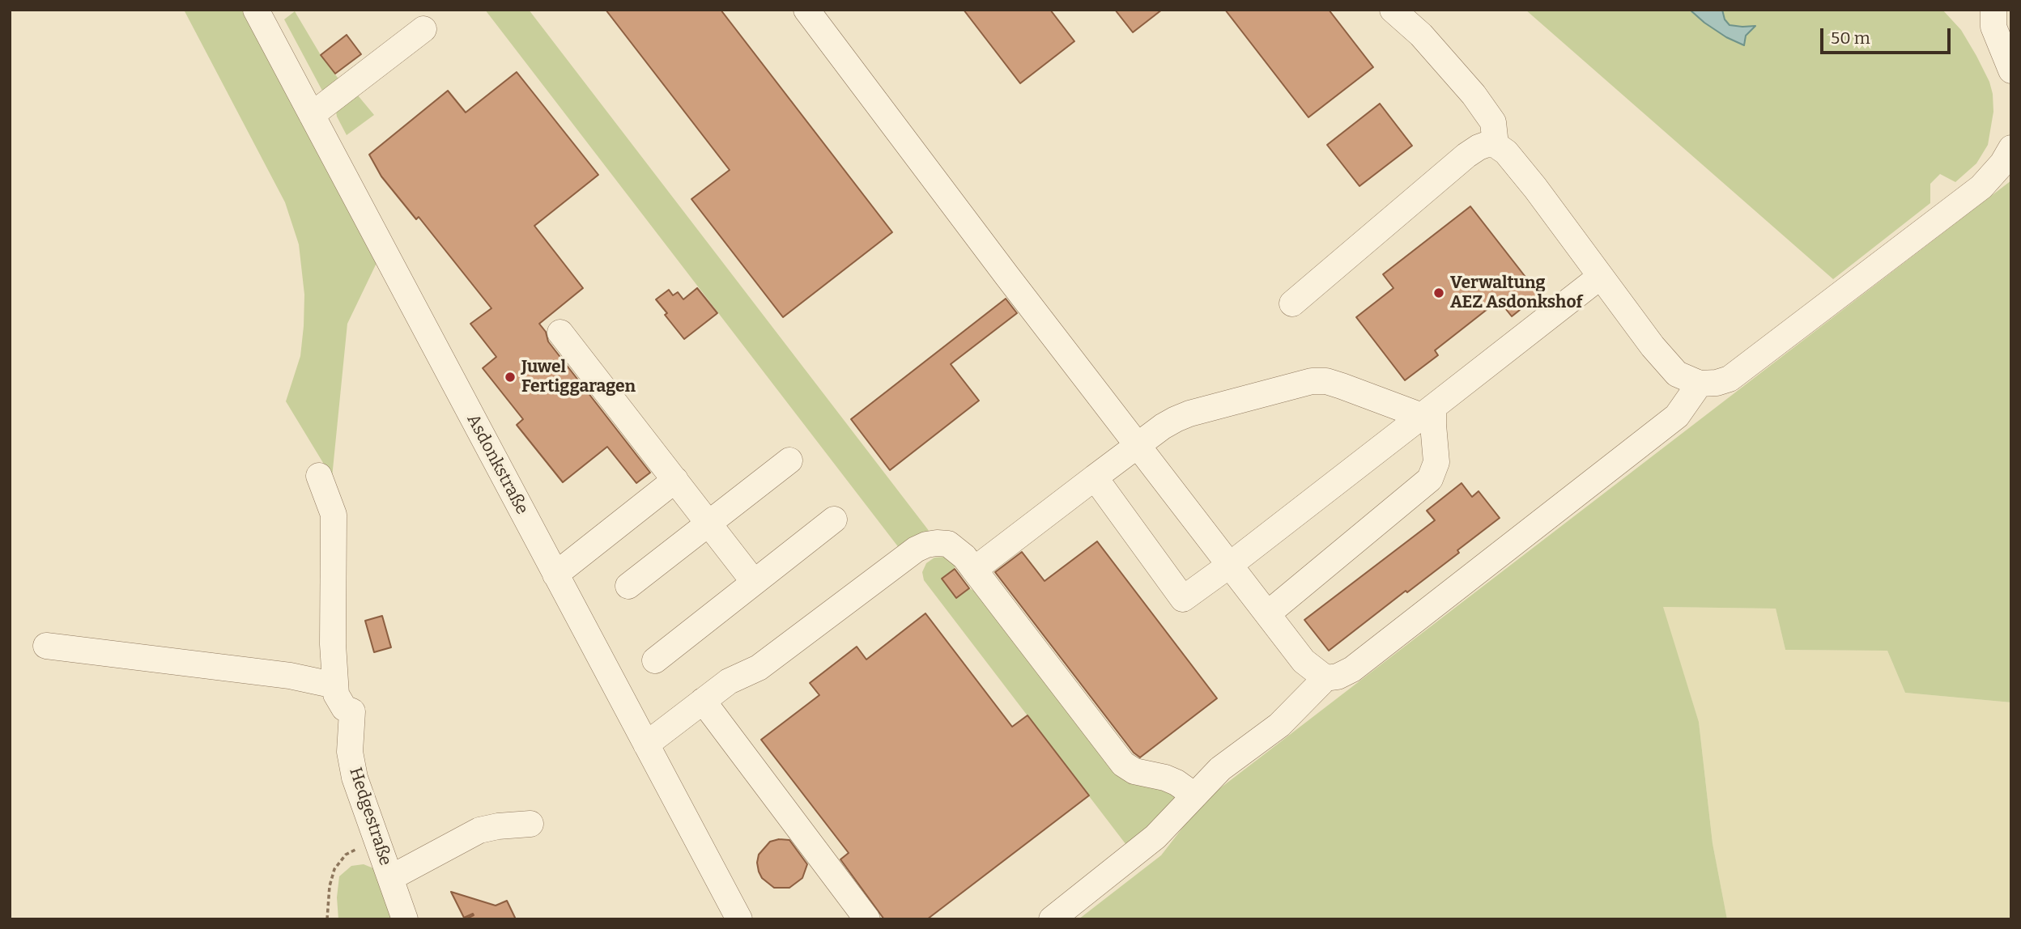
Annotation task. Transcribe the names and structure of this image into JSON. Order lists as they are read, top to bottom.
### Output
{
  "streets": {
    "street": ["Asdonkstraße", "Hedgestraße"]
  },
  "places": ["Verwaltung AEZ Asdonkshof", "Juwel Fertiggaragen"],
  "scale_bar": "50 m"
}
